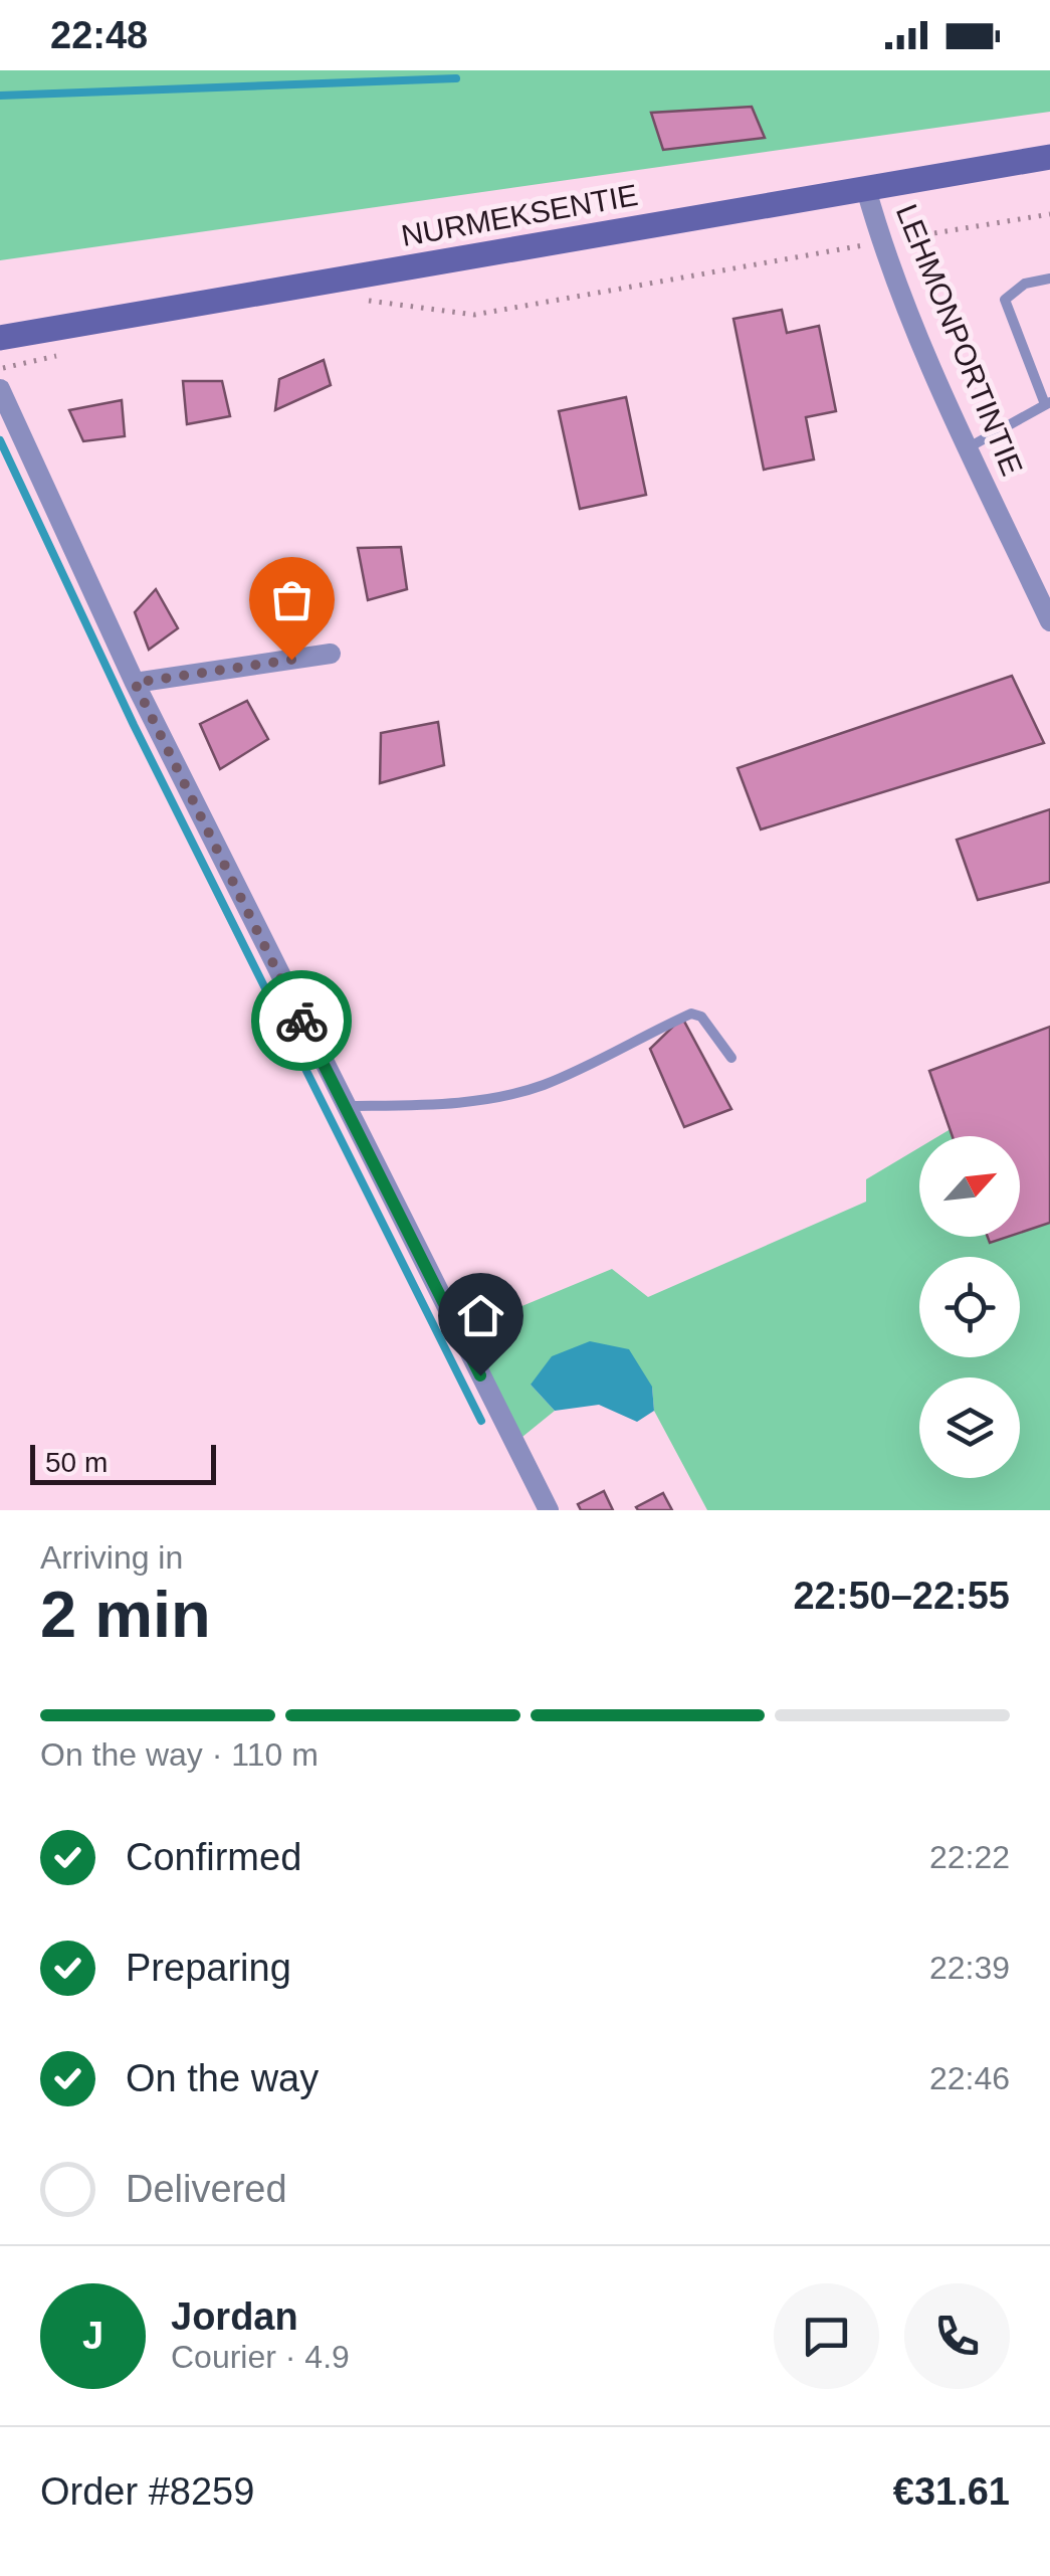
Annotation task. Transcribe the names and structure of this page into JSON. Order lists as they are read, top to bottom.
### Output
{
  "streets": {
    "street": ["NURMEKSENTIE", "LEHMONPORTINTIE"]
  },
  "crossings": [
    ["NURMEKSENTIE", "LEHMONPORTINTIE"]
  ],
  "scale_bar": "50 m",
  "north": "top right",
  "page": {
    "status": "22:48",
    "scale": "50 m",
    "heading": ["2 min", "Arriving in", "22:50–22:55"],
    "panel": [
      "Jordan",
      "Courier · 4.9",
      "Order #8259",
      "€31.61"
    ],
    "bar": "On the way · 110 m",
    "list": [
      ["Confirmed", "22:22"],
      ["Preparing", "22:39"],
      ["On the way", "22:46"],
      "Delivered"
    ],
    "round": "J"
  }
}
